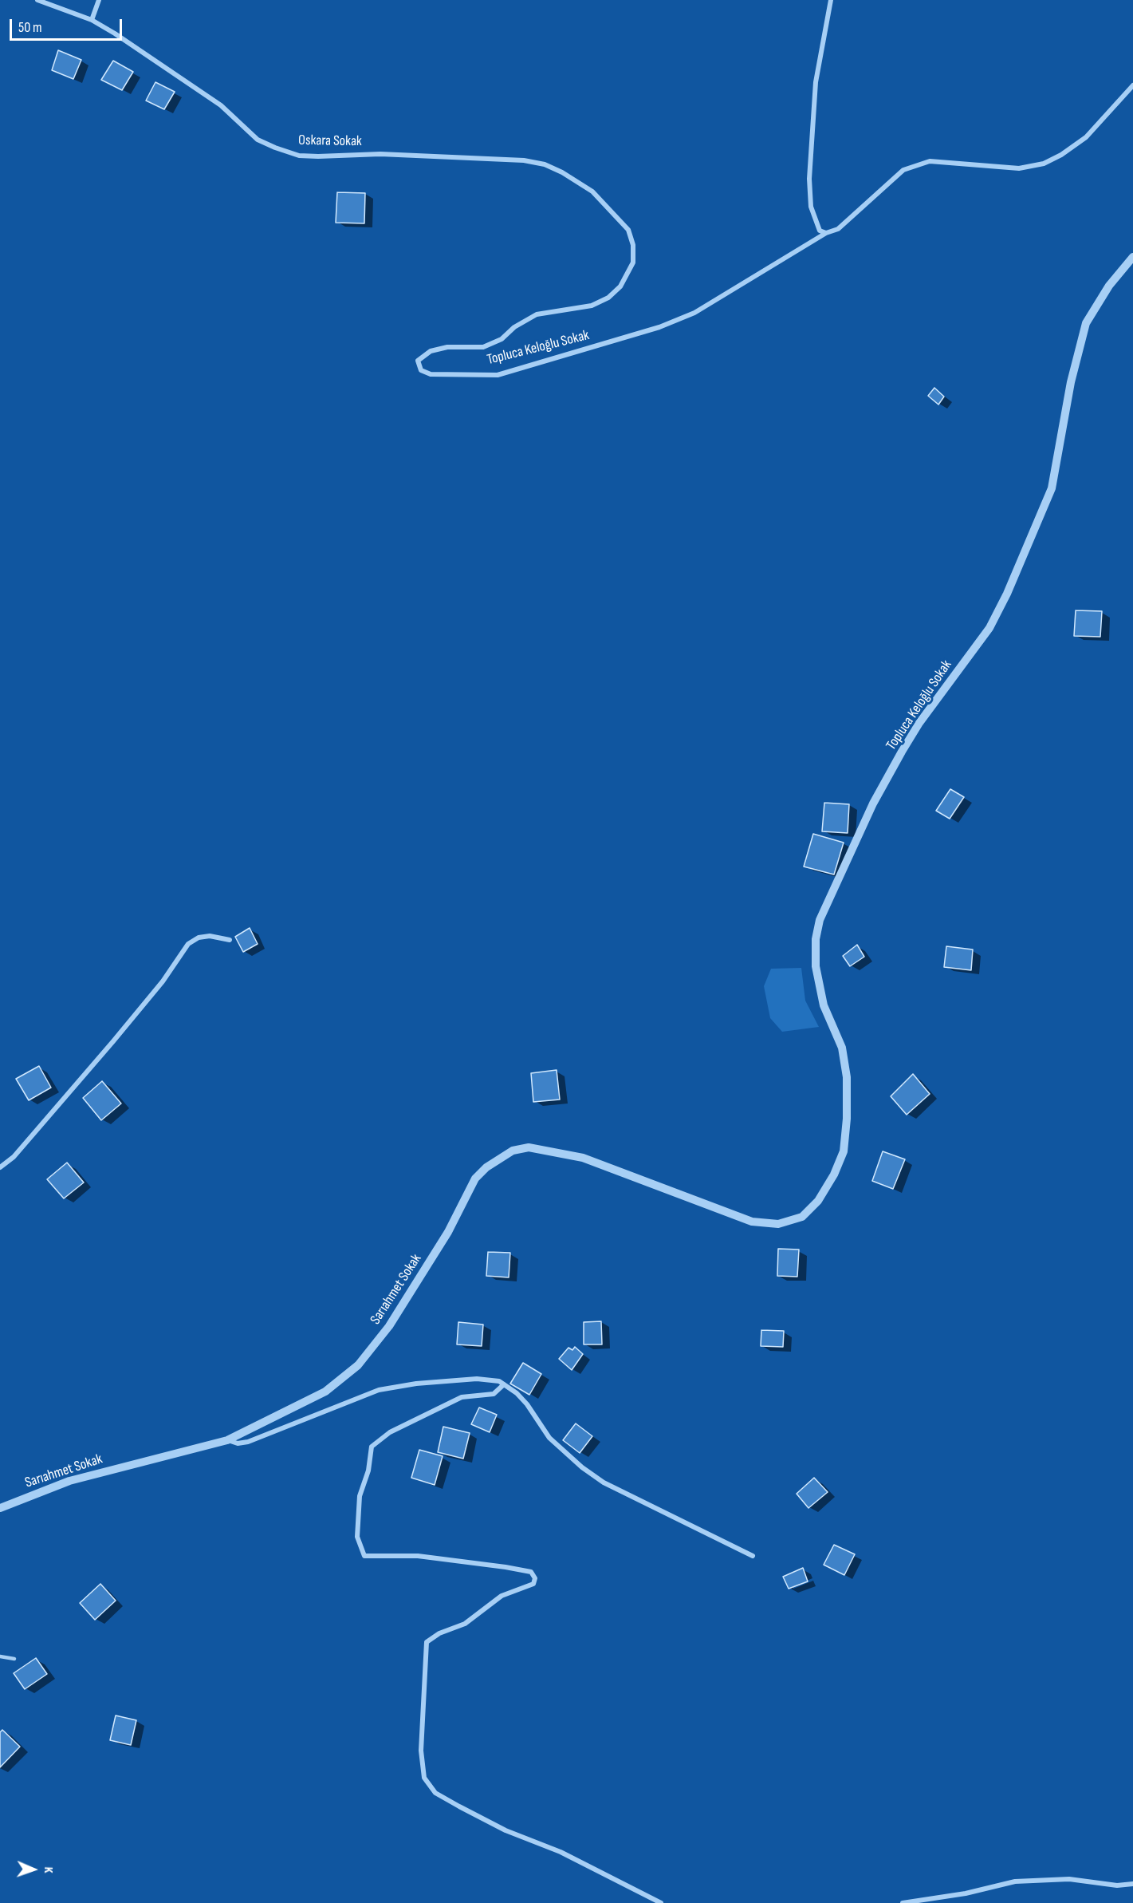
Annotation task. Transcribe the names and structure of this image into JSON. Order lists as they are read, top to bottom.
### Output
{
  "streets": {
    "street": ["Oskara Sokak", "Topluca Keloğlu Sokak", "Sarıahmet Sokak"]
  },
  "crossings": [
    ["Oskara Sokak", "Topluca Keloğlu Sokak"],
    ["Topluca Keloğlu Sokak", "Sarıahmet Sokak"]
  ],
  "scale_bar": "50 m",
  "north": "right"
}
